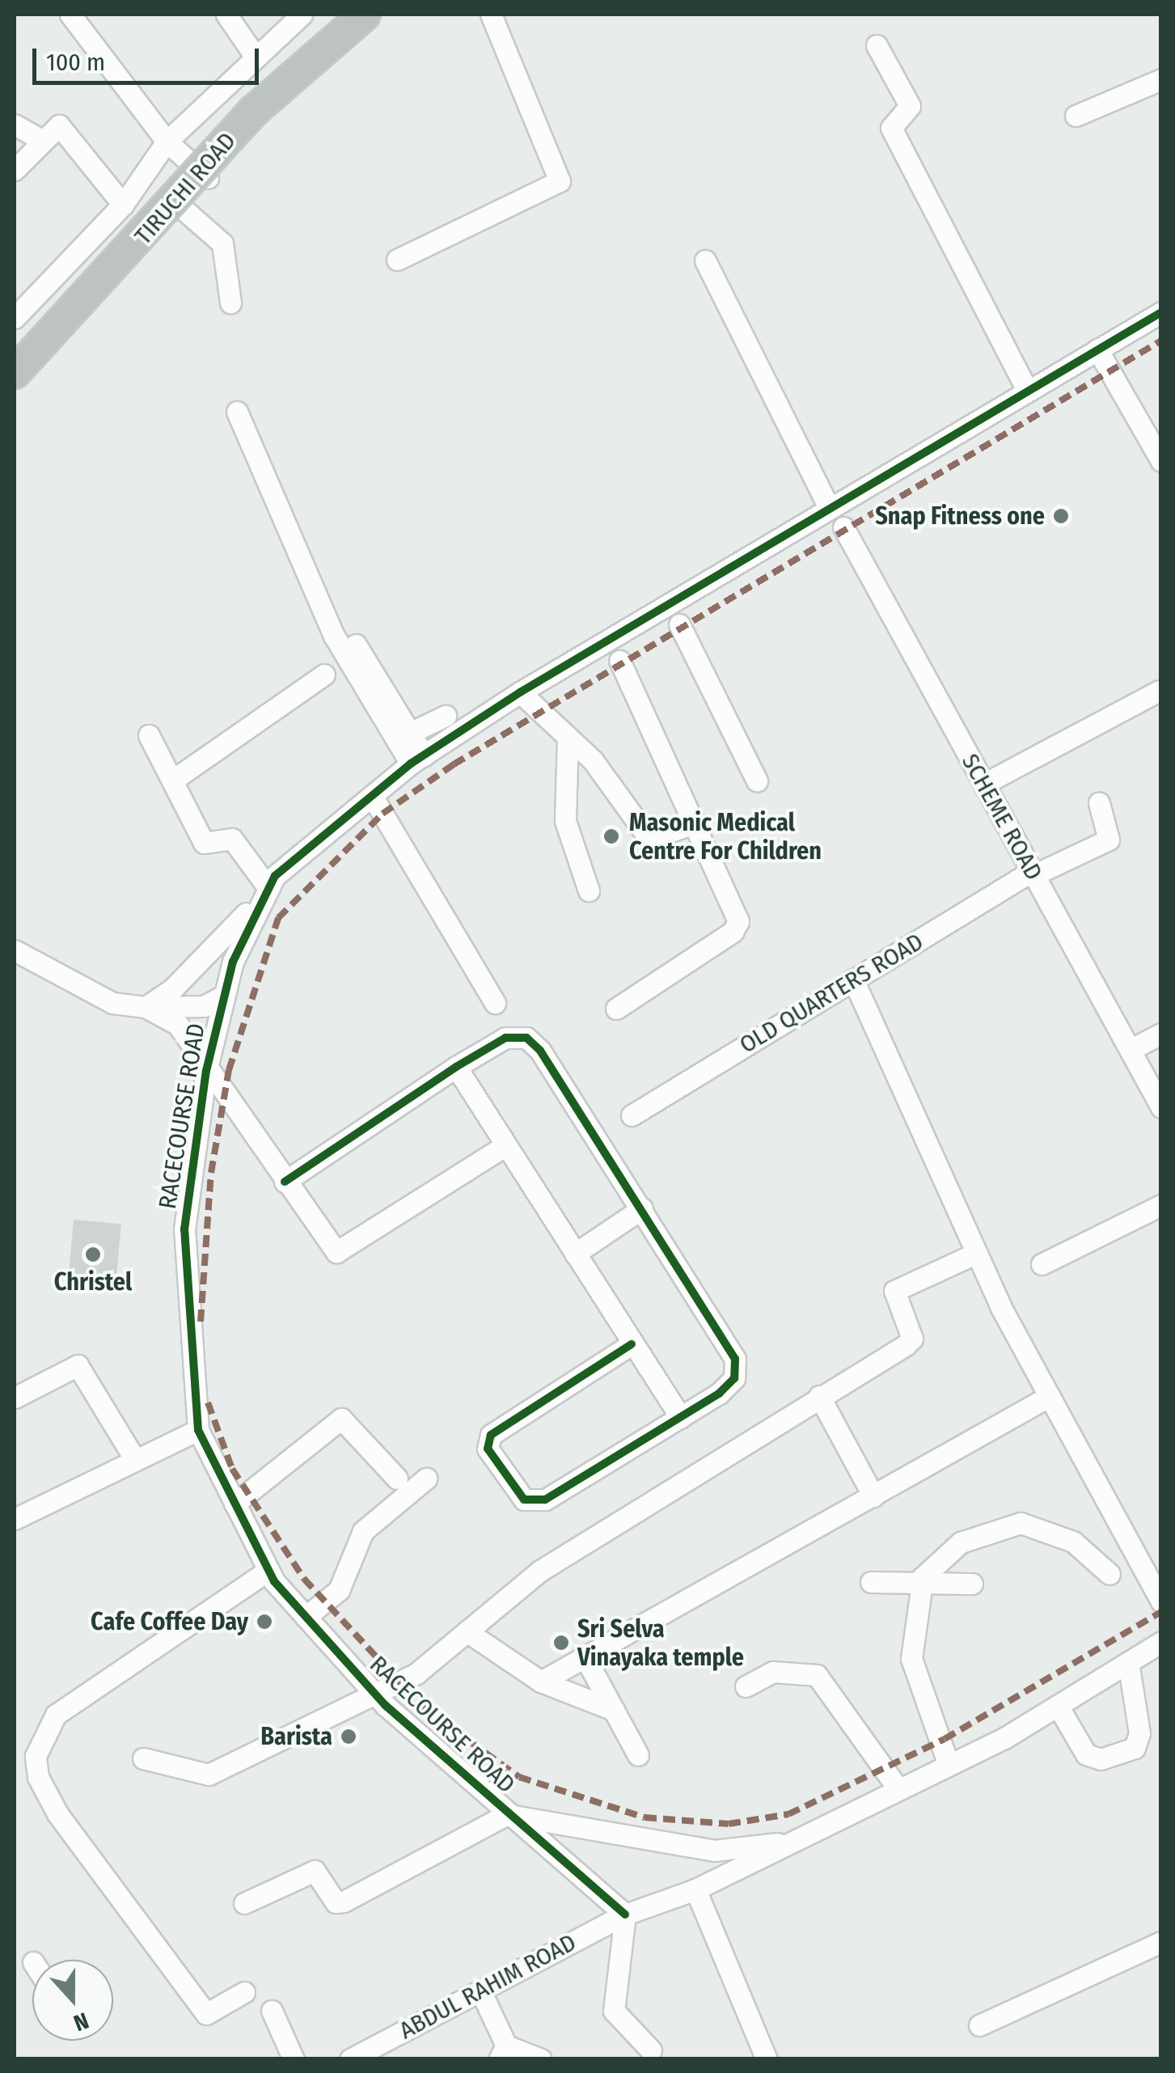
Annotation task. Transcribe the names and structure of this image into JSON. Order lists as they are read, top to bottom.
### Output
{
  "streets": {
    "highway": ["TIRUCHI ROAD"],
    "street": [
      "SCHEME ROAD",
      "OLD QUARTERS ROAD",
      "RACECOURSE ROAD",
      "ABDUL RAHIM ROAD"
    ]
  },
  "crossings": [
    ["SCHEME ROAD", "OLD QUARTERS ROAD"],
    ["RACECOURSE ROAD", "ABDUL RAHIM ROAD"]
  ],
  "places": [
    "Snap Fitness one",
    "Masonic Medical Centre For Children",
    "Christel",
    "Cafe Coffee Day",
    "Sri Selva Vinayaka temple",
    "Barista"
  ],
  "scale_bar": "100 m",
  "north": "bottom"
}
